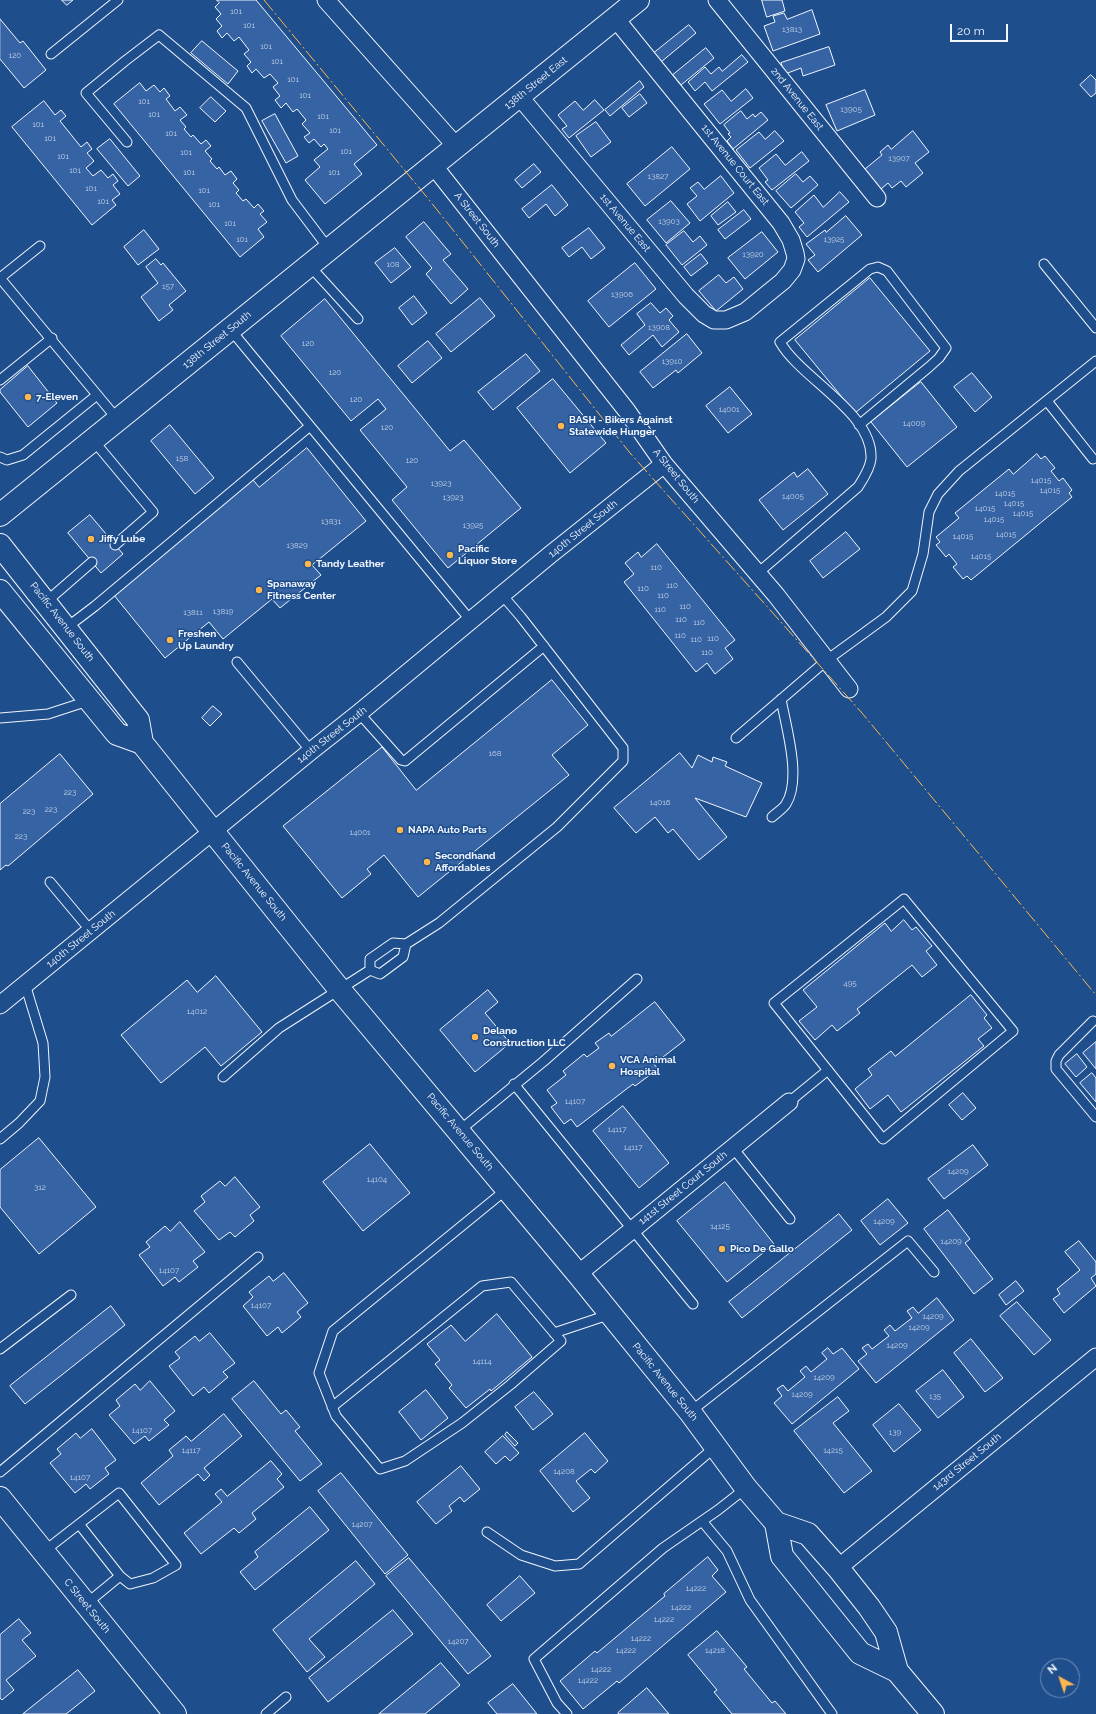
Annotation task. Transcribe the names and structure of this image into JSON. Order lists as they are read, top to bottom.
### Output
{
  "streets": {
    "main road": [
      "138th Street East",
      "138th Street South",
      "Pacific Avenue South",
      "C Street South"
    ],
    "street": [
      "2nd Avenue East",
      "1st Avenue Court East",
      "A Street South",
      "1st Avenue East",
      "140th Street South",
      "141st Street Court South",
      "143rd Street South"
    ]
  },
  "crossings": [
    ["138th Street East", "1st Avenue Court East"],
    ["138th Street East", "A Street South"],
    ["138th Street East", "1st Avenue East"],
    ["138th Street East", "138th Street South"],
    ["1st Avenue Court East", "1st Avenue East"],
    ["A Street South", "138th Street South"],
    ["A Street South", "140th Street South"],
    ["140th Street South", "Pacific Avenue South"],
    ["Pacific Avenue South", "141st Street Court South"]
  ],
  "places": [
    "7-Eleven",
    "BASH - Bikers Against Statewide Hunger",
    "Jiffy Lube",
    "Pacific Liquor Store",
    "Tandy Leather",
    "Spanaway Fitness Center",
    "Freshen Up Laundry",
    "NAPA Auto Parts",
    "Secondhand Affordables",
    "Delano Construction LLC",
    "VCA Animal Hospital",
    "Pico De Gallo"
  ],
  "house_numbers": [
    "101",
    "101",
    "13813",
    "101",
    "120",
    "101",
    "101",
    "101",
    "101",
    "13905",
    "101",
    "101",
    "101",
    "101",
    "101",
    "101",
    "101",
    "101",
    "101",
    "13907",
    "101",
    "101",
    "101",
    "13827",
    "101",
    "101",
    "101",
    "101",
    "13903",
    "101",
    "101",
    "13925",
    "13920",
    "108",
    "157",
    "13906",
    "13908",
    "120",
    "13910",
    "120",
    "120",
    "14001",
    "14009",
    "120",
    "158",
    "120",
    "14015",
    "13923",
    "14015",
    "14015",
    "14005",
    "13923",
    "14015",
    "14015",
    "14015",
    "14015",
    "13831",
    "13925",
    "14015",
    "14015",
    "13829",
    "14015",
    "110",
    "110",
    "110",
    "110",
    "110",
    "110",
    "13819",
    "13811",
    "110",
    "110",
    "110",
    "110",
    "110",
    "110",
    "168",
    "223",
    "14016",
    "223",
    "223",
    "14001",
    "223",
    "495",
    "14012",
    "14107",
    "14117",
    "14117",
    "14209",
    "14104",
    "312",
    "14209",
    "14125",
    "14209",
    "14107",
    "14107",
    "14209",
    "14209",
    "14209",
    "14114",
    "14209",
    "14209",
    "135",
    "14107",
    "139",
    "14117",
    "14215",
    "14208",
    "14107",
    "14207",
    "14222",
    "14222",
    "14222",
    "14222",
    "14207",
    "14222",
    "14218",
    "14222",
    "14222"
  ],
  "scale_bar": "20 m",
  "north": "top left"
}
